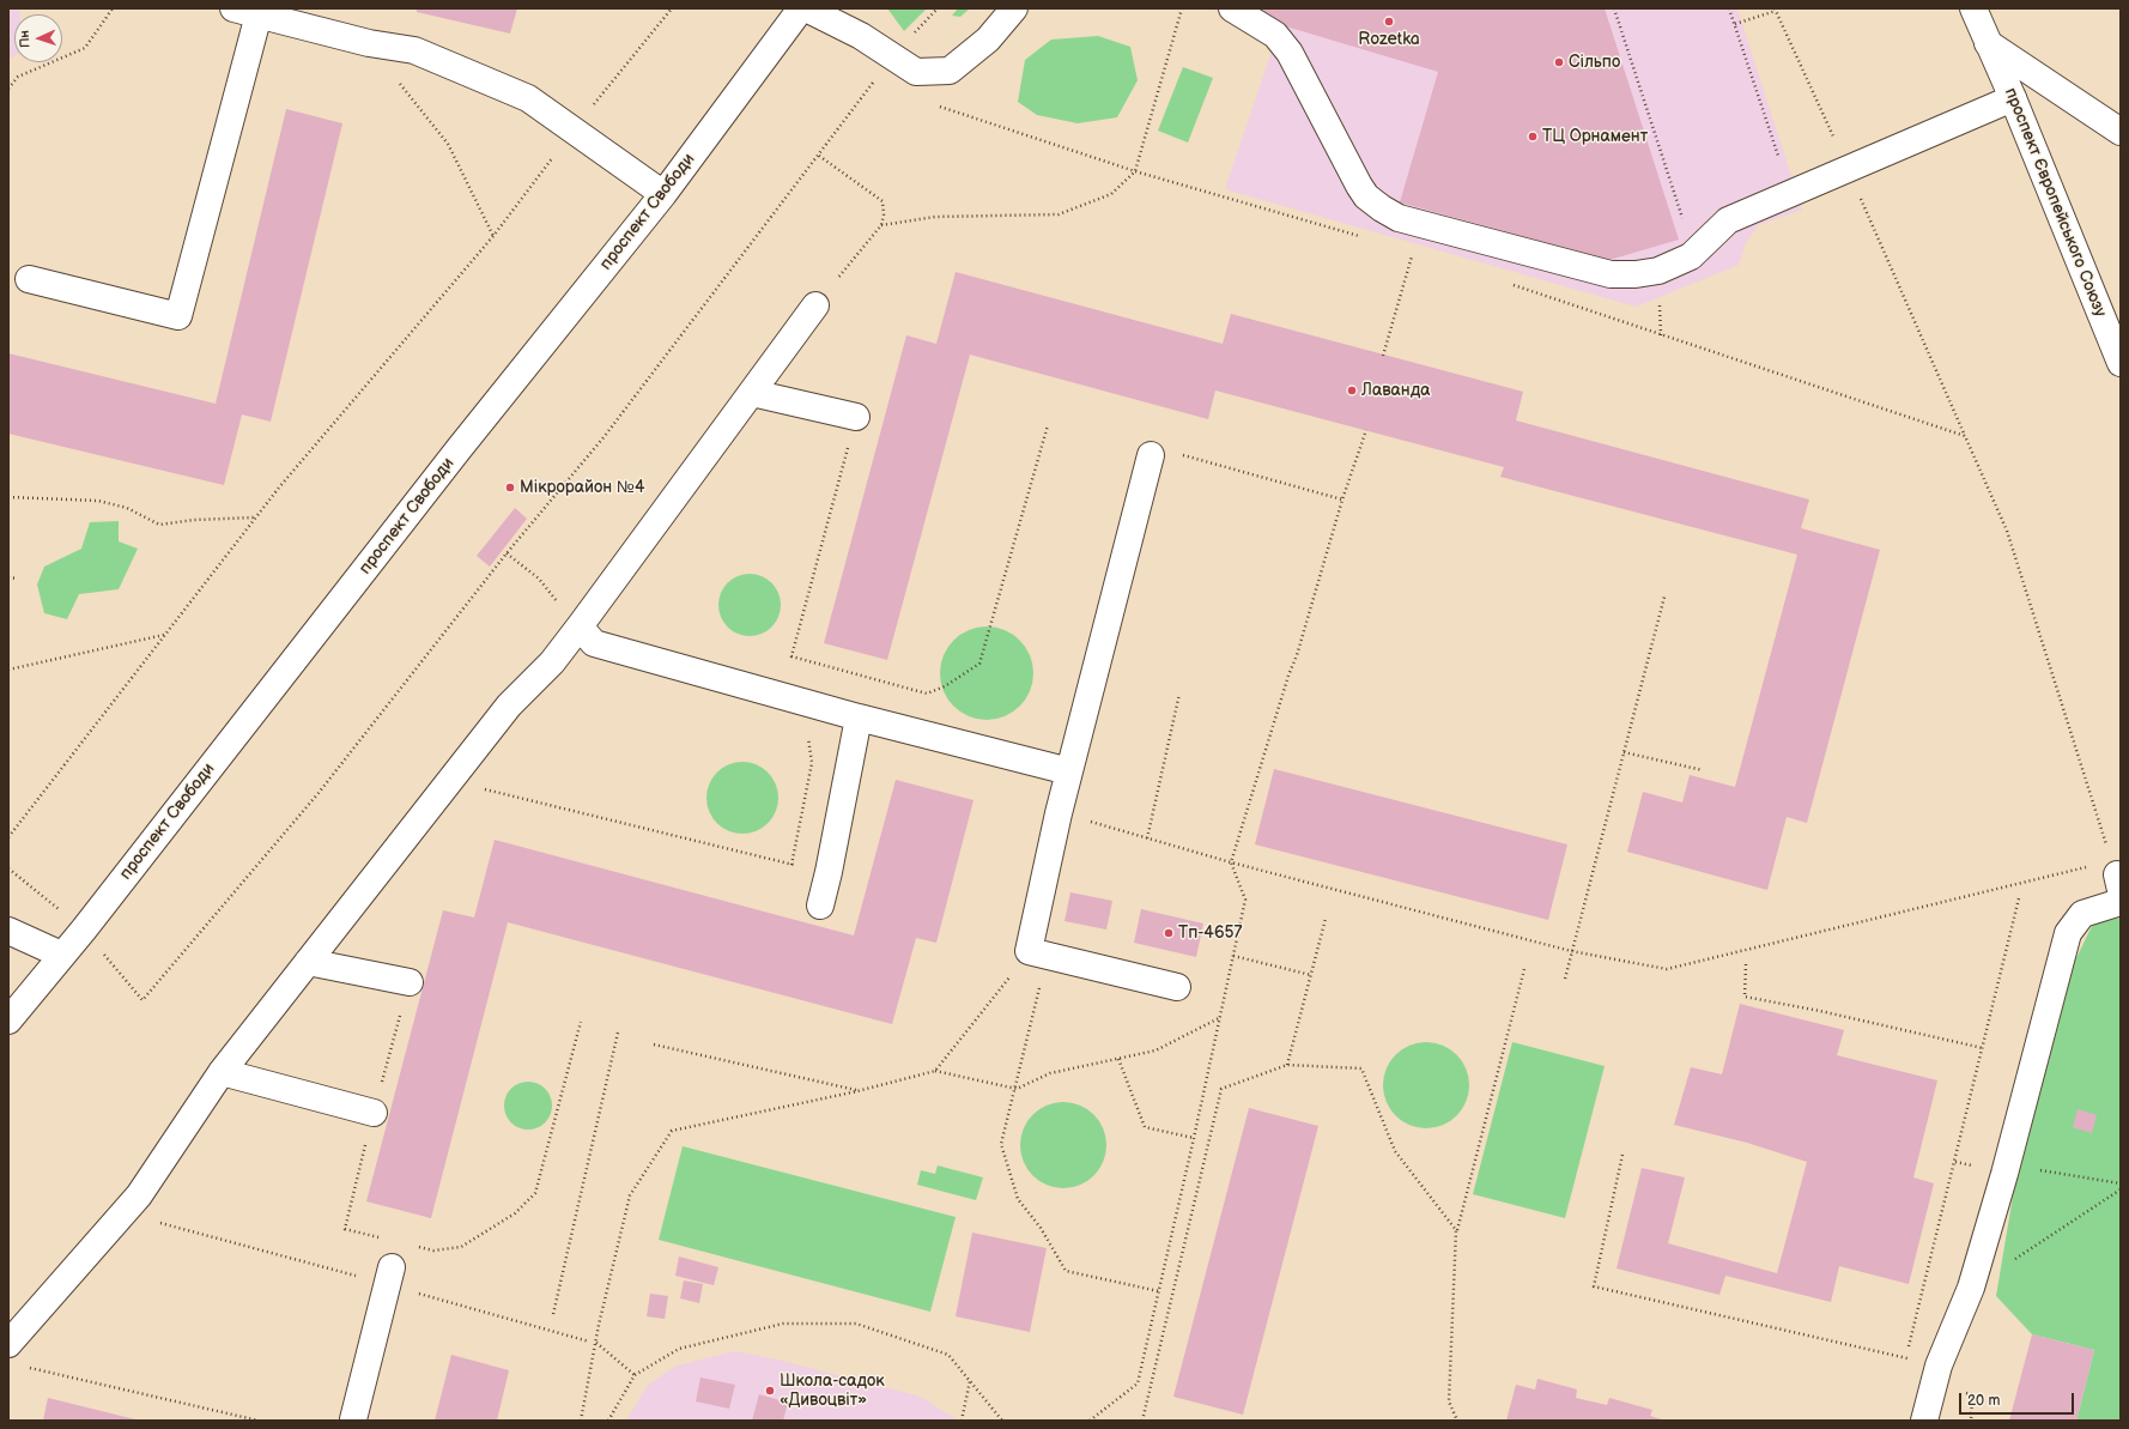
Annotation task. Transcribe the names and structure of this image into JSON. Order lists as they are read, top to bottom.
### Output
{
  "streets": {
    "street": ["проспект Європейського Союзу", "проспект Свободи"]
  },
  "places": [
    "Rozetka",
    "Сільпо",
    "ТЦ Орнамент",
    "Лаванда",
    "Мікрорайон №4",
    "Тп-4657",
    "Школа-садок «Дивоцвіт»"
  ],
  "scale_bar": "20 m",
  "north": "left"
}
